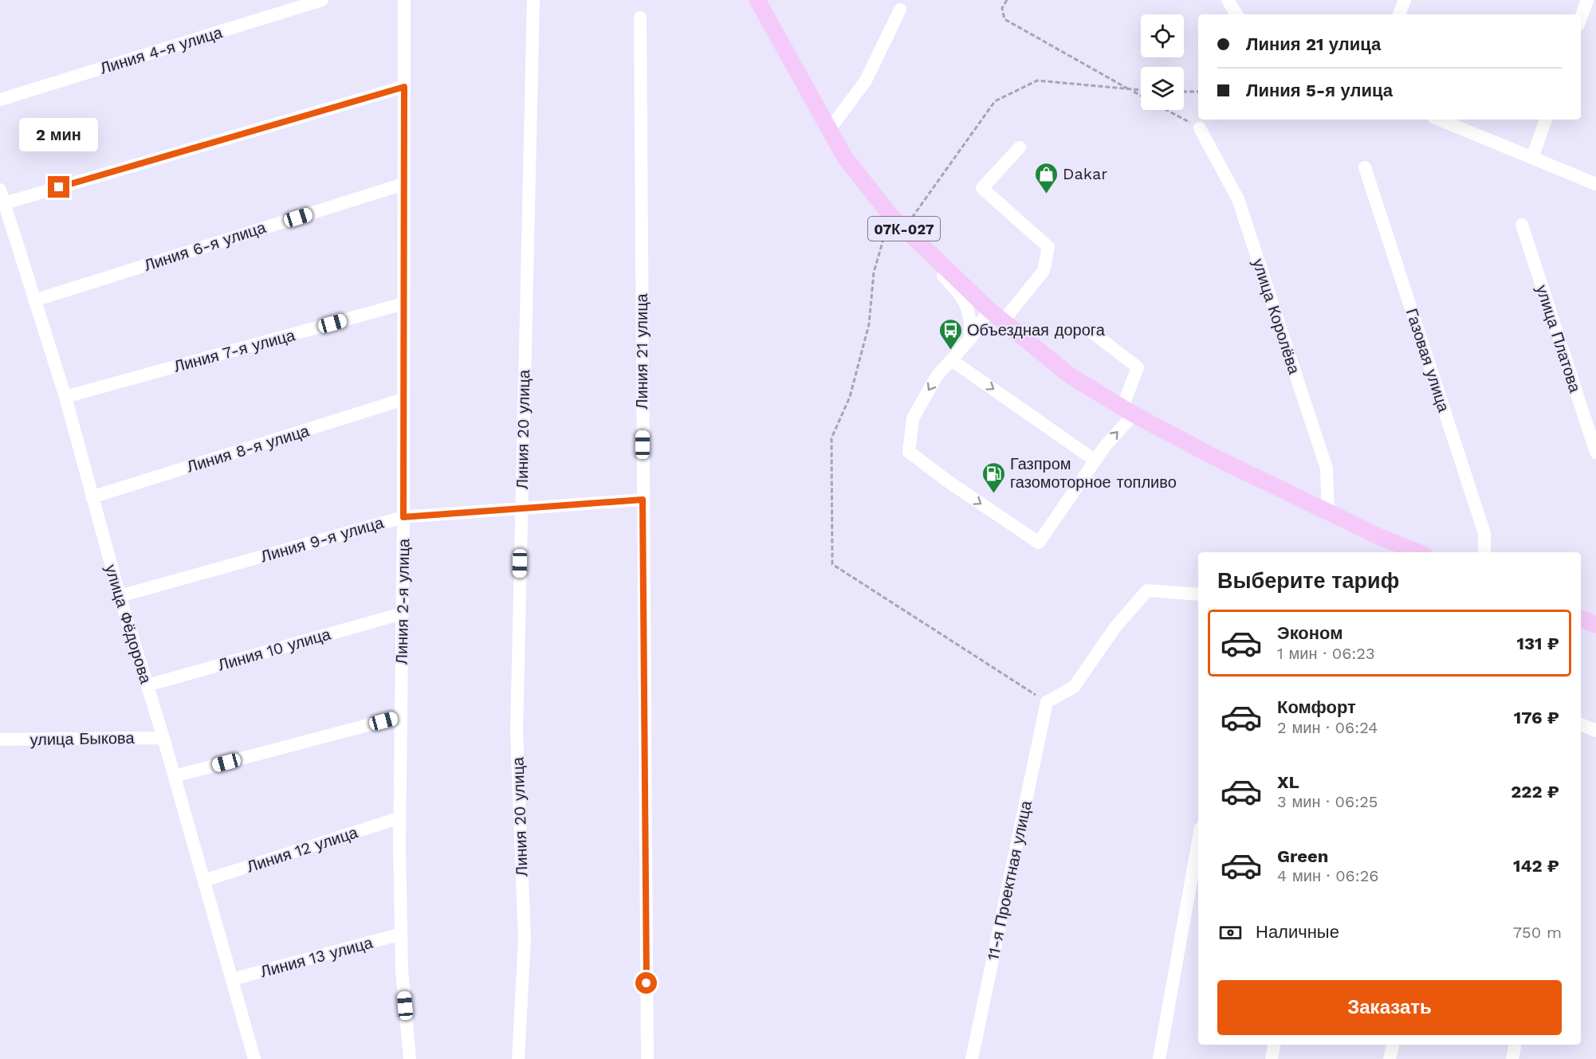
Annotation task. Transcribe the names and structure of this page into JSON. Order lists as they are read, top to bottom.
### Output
{
  "streets": {
    "main road": ["07К-027"],
    "street": [
      "Линия 4-я улица",
      "Линия 6-я улица",
      "улица Королёва",
      "улица Платова",
      "Линия 7-я улица",
      "Линия 21 улица",
      "Газовая улица",
      "Линия 20 улица",
      "Линия 8-я улица",
      "Линия 9-я улица",
      "Линия 2-я улица",
      "улица Фёдорова",
      "Линия 10 улица",
      "улица Быкова",
      "Линия 12 улица",
      "11-я Проектная улица",
      "Линия 13 улица"
    ]
  },
  "crossings": [
    ["07К-027", "улица Королёва"],
    ["Линия 6-я улица", "Линия 2-я улица"],
    ["Линия 6-я улица", "улица Фёдорова"],
    ["Линия 7-я улица", "Линия 2-я улица"],
    ["Линия 7-я улица", "улица Фёдорова"],
    ["Линия 21 улица", "Линия 9-я улица"],
    ["Линия 20 улица", "Линия 9-я улица"],
    ["Линия 8-я улица", "Линия 2-я улица"],
    ["Линия 8-я улица", "улица Фёдорова"],
    ["Линия 9-я улица", "Линия 2-я улица"],
    ["Линия 9-я улица", "улица Фёдорова"],
    ["Линия 2-я улица", "Линия 10 улица"],
    ["Линия 2-я улица", "Линия 12 улица"],
    ["Линия 2-я улица", "Линия 13 улица"],
    ["улица Фёдорова", "Линия 10 улица"],
    ["улица Фёдорова", "улица Быкова"],
    ["улица Фёдорова", "Линия 12 улица"],
    ["улица Фёдорова", "Линия 13 улица"]
  ],
  "places": {
    "shop": ["Dakar"],
    "bus stop": ["Объездная дорога"],
    "fuel station": ["Газпром газомоторное топливо"]
  },
  "page": {
    "banner": ["Линия 21 улица", "Линия 5-я улица"],
    "bubble": "2 мин",
    "heading": "Выберите тариф",
    "list": [
      {
        "name": "Эконом",
        "note": "1 мин · 06:23",
        "value": "131 ₽"
      },
      {
        "name": "Комфорт",
        "note": "2 мин · 06:24",
        "value": "176 ₽"
      },
      {
        "name": "XL",
        "note": "3 мин · 06:25",
        "value": "222 ₽"
      },
      {
        "name": "Green",
        "note": "4 мин · 06:26",
        "value": "142 ₽"
      }
    ],
    "pay": ["Наличные", "750 m"],
    "buttons": "Заказать"
  }
}
